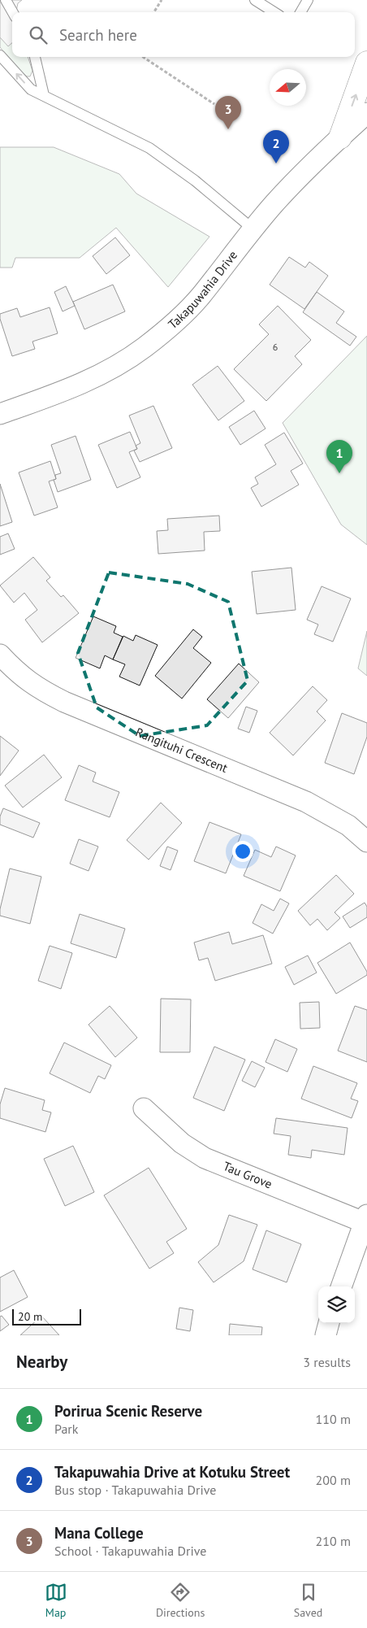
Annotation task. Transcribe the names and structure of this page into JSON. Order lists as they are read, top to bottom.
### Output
{
  "streets": {
    "street": ["Takapuwahia Drive", "Rangituhi Crescent", "Tau Grove"]
  },
  "house_numbers": ["6"],
  "scale_bar": "20 m",
  "north": "left",
  "page": {
    "search": "Search here",
    "pins": ["3", "2", "1"],
    "scale": "20 m",
    "heading": ["Nearby", "3 results"],
    "list": [
      {
        "mark": "1",
        "name": "Porirua Scenic Reserve",
        "note": "Park",
        "value": "110 m"
      },
      {
        "mark": "2",
        "name": "Takapuwahia Drive at Kotuku Street",
        "note": "Bus stop · Takapuwahia Drive",
        "value": "200 m"
      },
      {
        "mark": "3",
        "name": "Mana College",
        "note": "School · Takapuwahia Drive",
        "value": "210 m"
      }
    ],
    "nav": ["Map", "Directions", "Saved"]
  }
}
